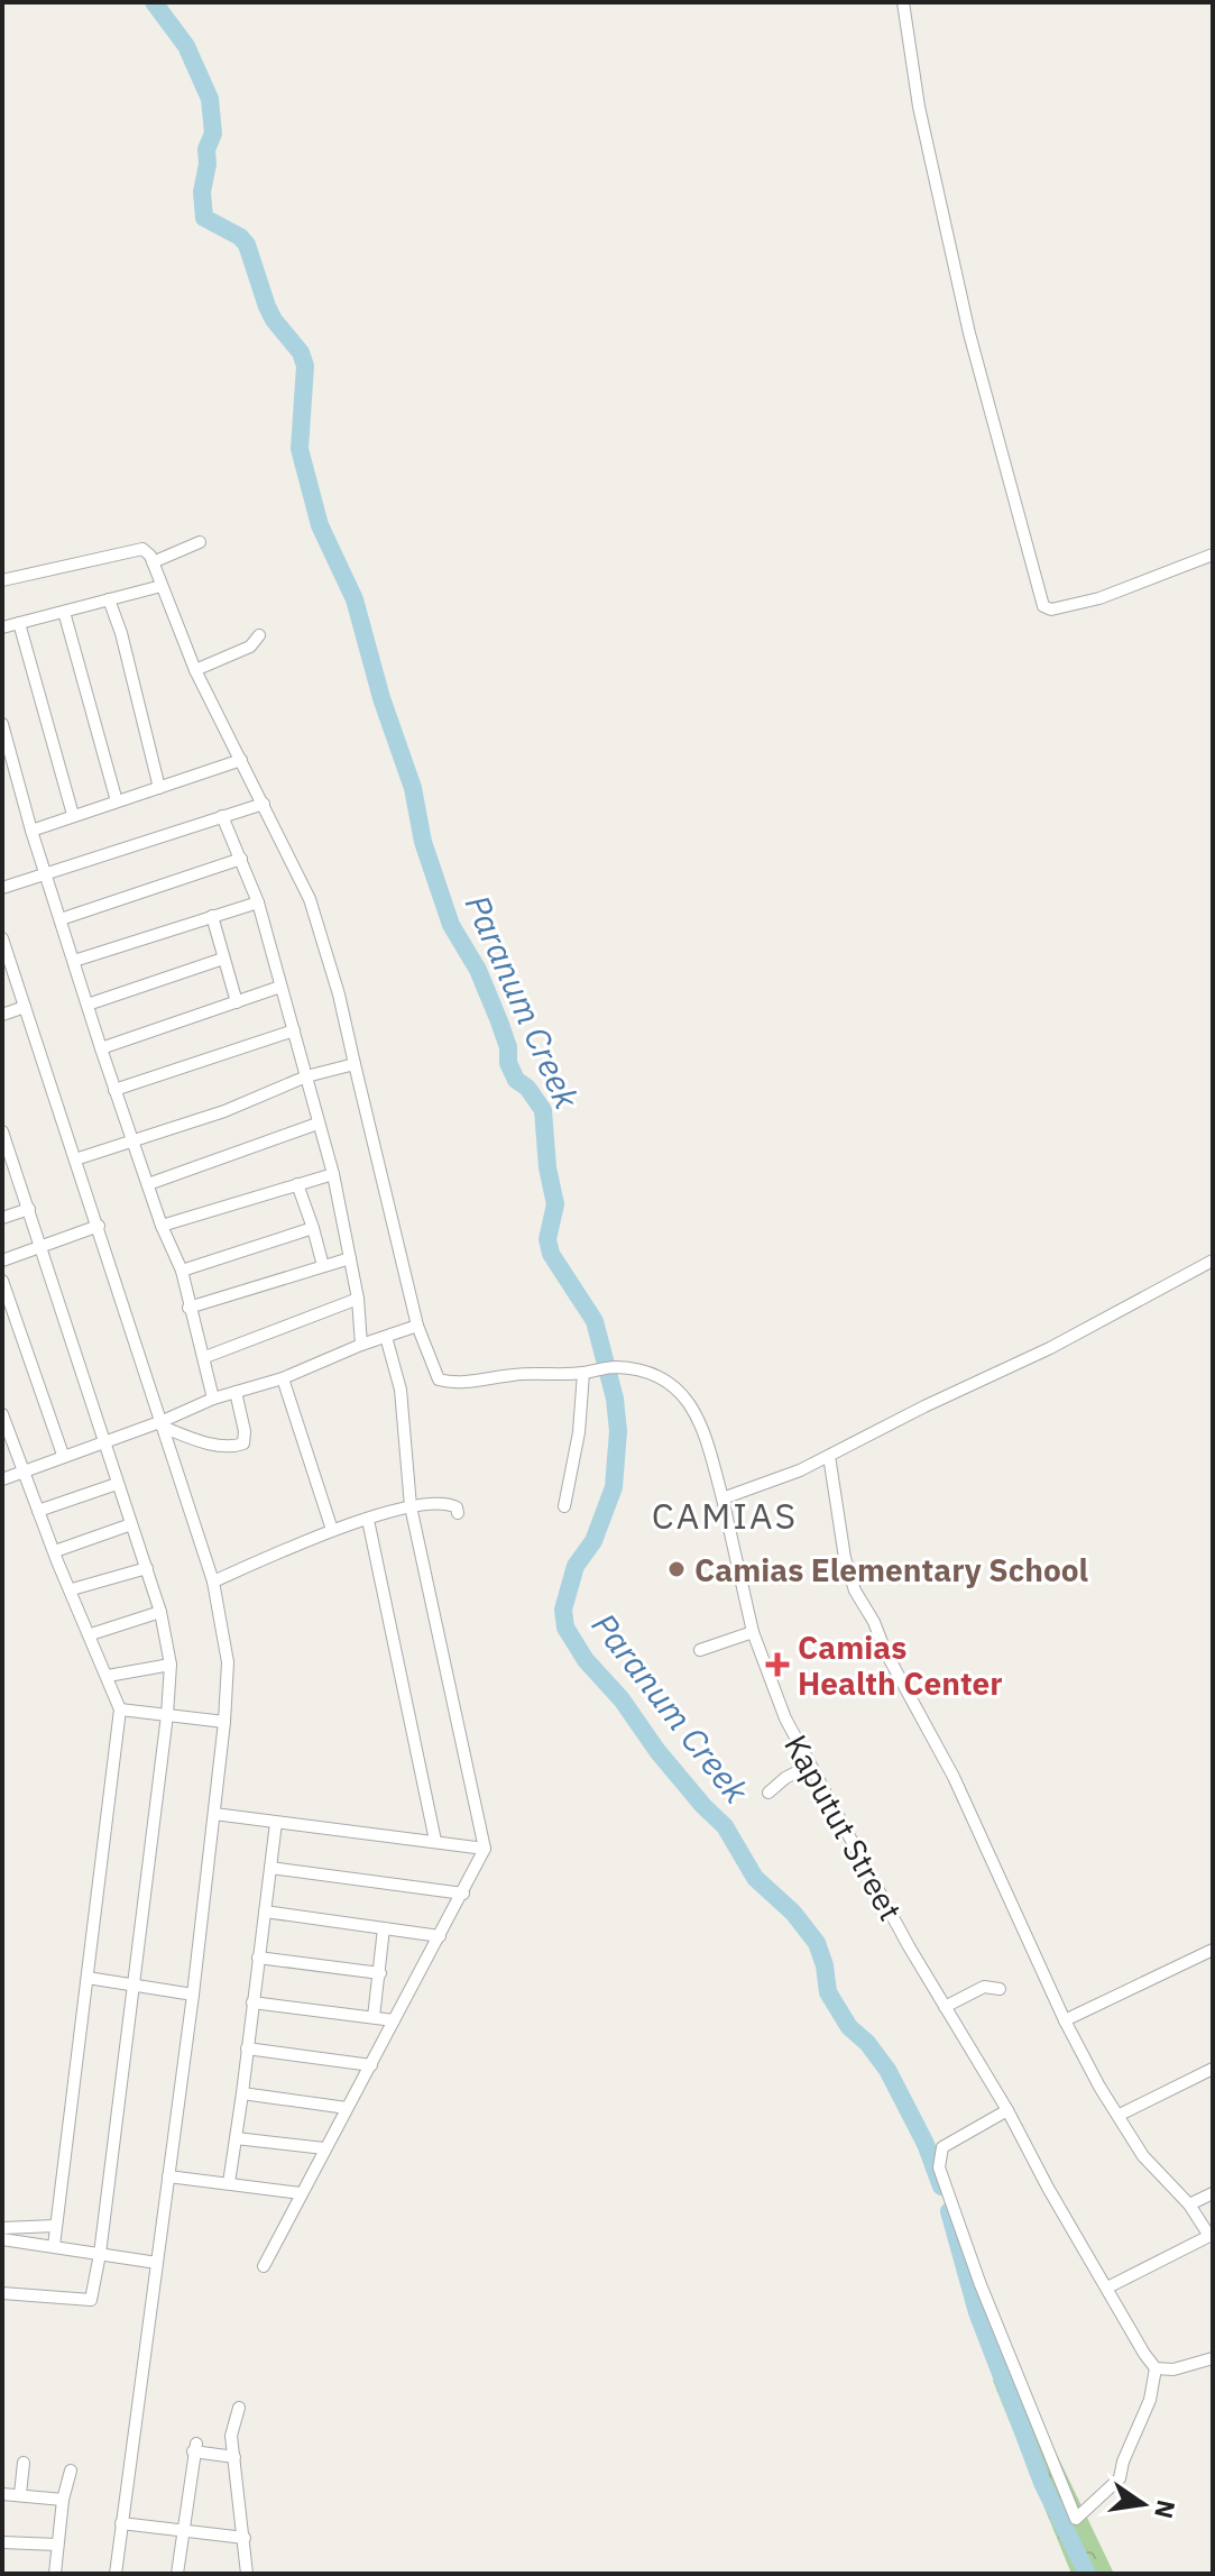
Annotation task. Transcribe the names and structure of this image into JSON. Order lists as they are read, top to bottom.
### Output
{
  "streets": {
    "street": ["Kaputut Street"]
  },
  "districts": ["CAMIAS"],
  "water": ["Paranum Creek"],
  "places": {
    "other": ["Camias Elementary School"],
    "health": ["Camias Health Center"]
  },
  "north": "right"
}
